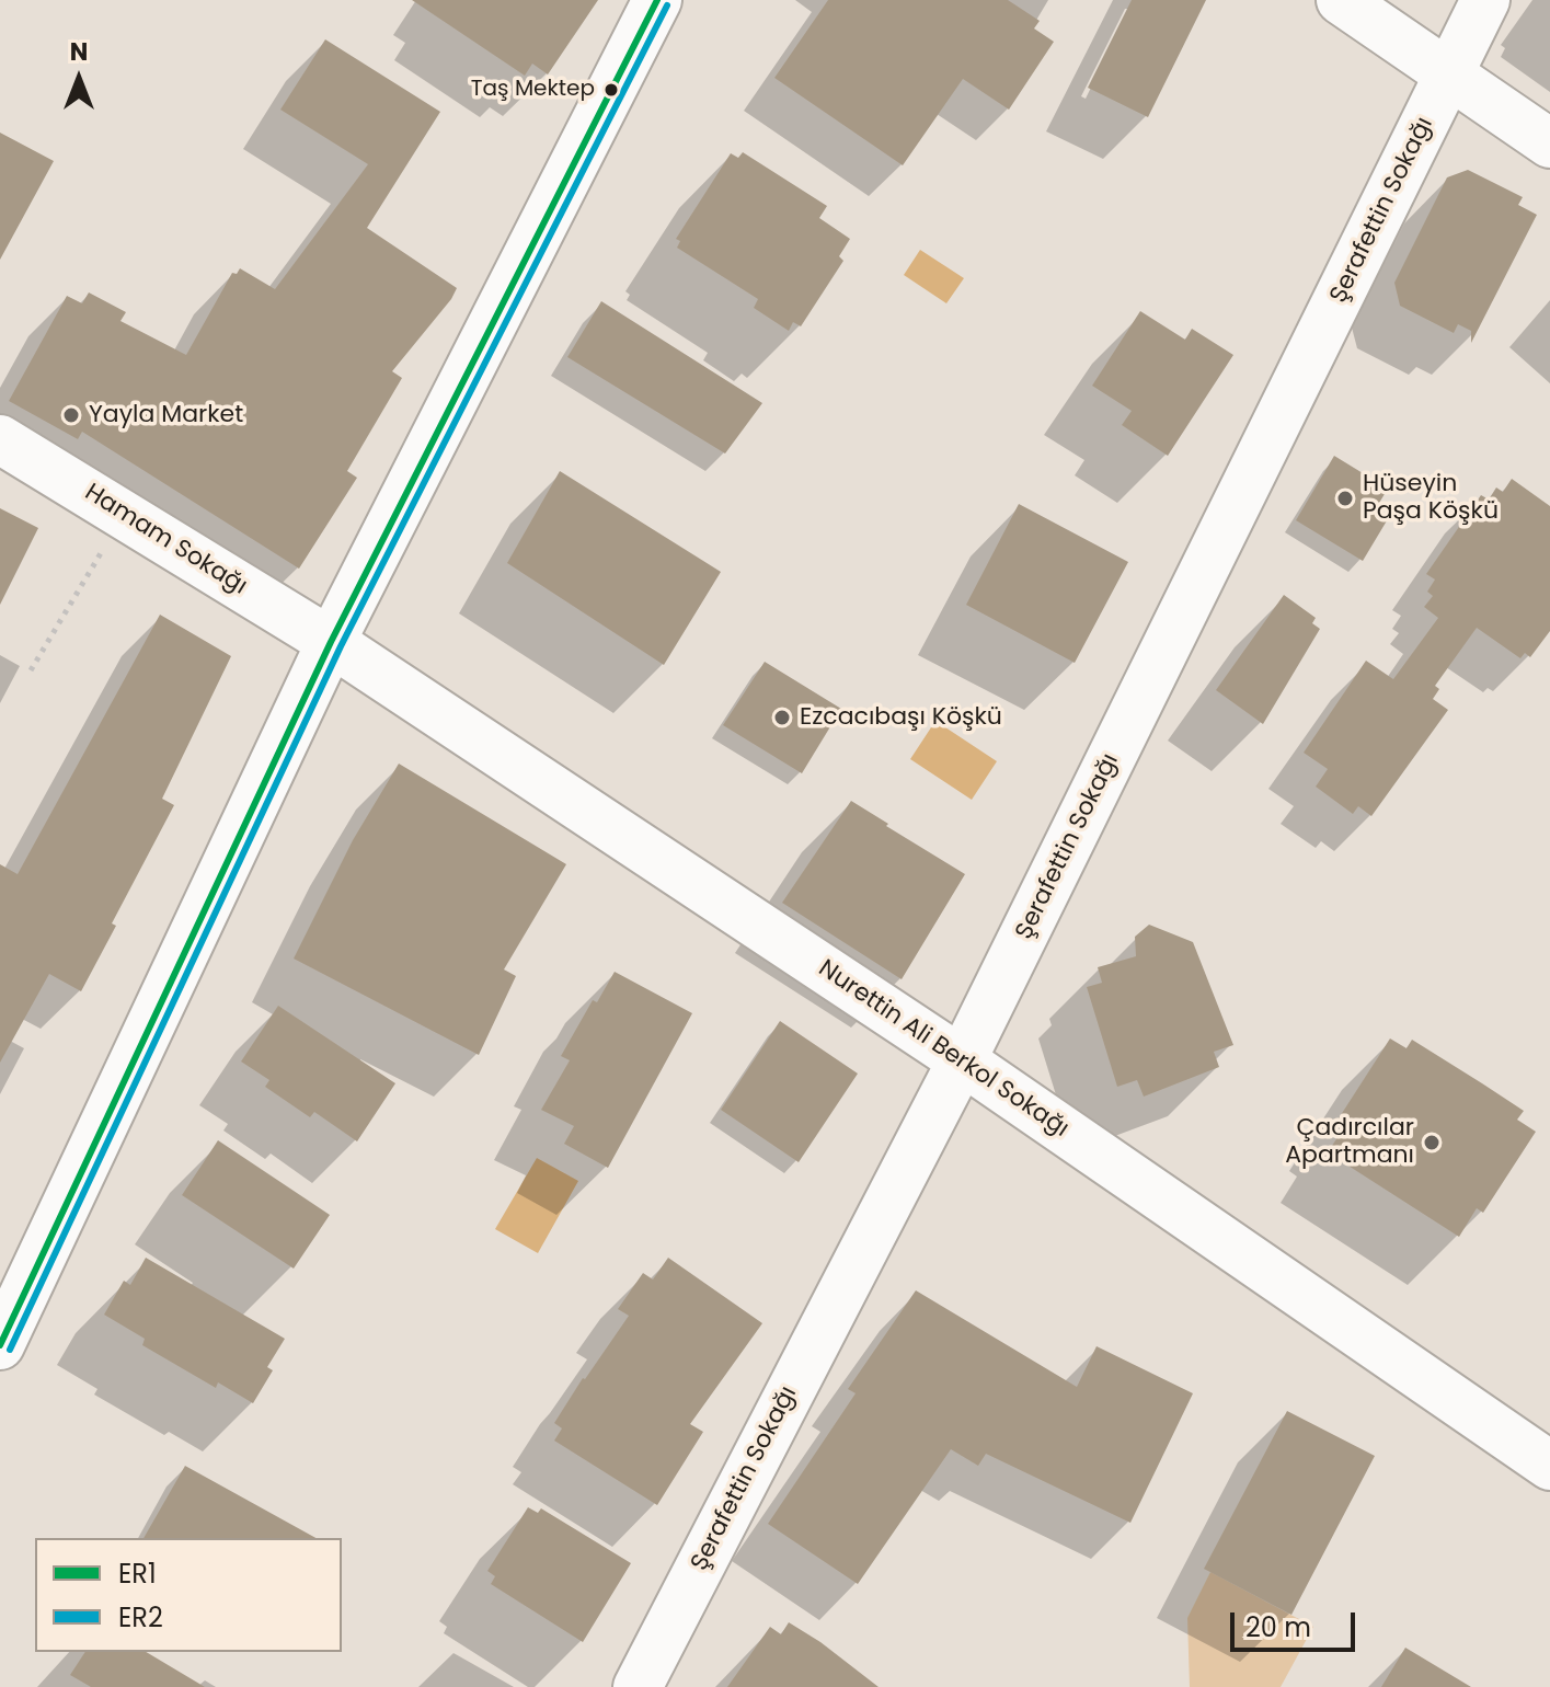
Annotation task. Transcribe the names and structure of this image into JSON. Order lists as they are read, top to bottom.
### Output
{
  "streets": {
    "street": ["Şerafettin Sokağı", "Hamam Sokağı", "Nurettin Ali Berkol Sokağı"]
  },
  "crossings": [
    ["Şerafettin Sokağı", "Nurettin Ali Berkol Sokağı"],
    ["Hamam Sokağı", "Nurettin Ali Berkol Sokağı"]
  ],
  "places": [
    "Taş Mektep",
    "Yayla Market",
    "Hüseyin Paşa Köşkü",
    "Ezcacıbaşı Köşkü",
    "Çadırcılar Apartmanı"
  ],
  "lines": ["transit line ER1", "transit line ER2"],
  "legend": ["ER1", "ER2"],
  "scale_bar": "20 m",
  "north": "top"
}
